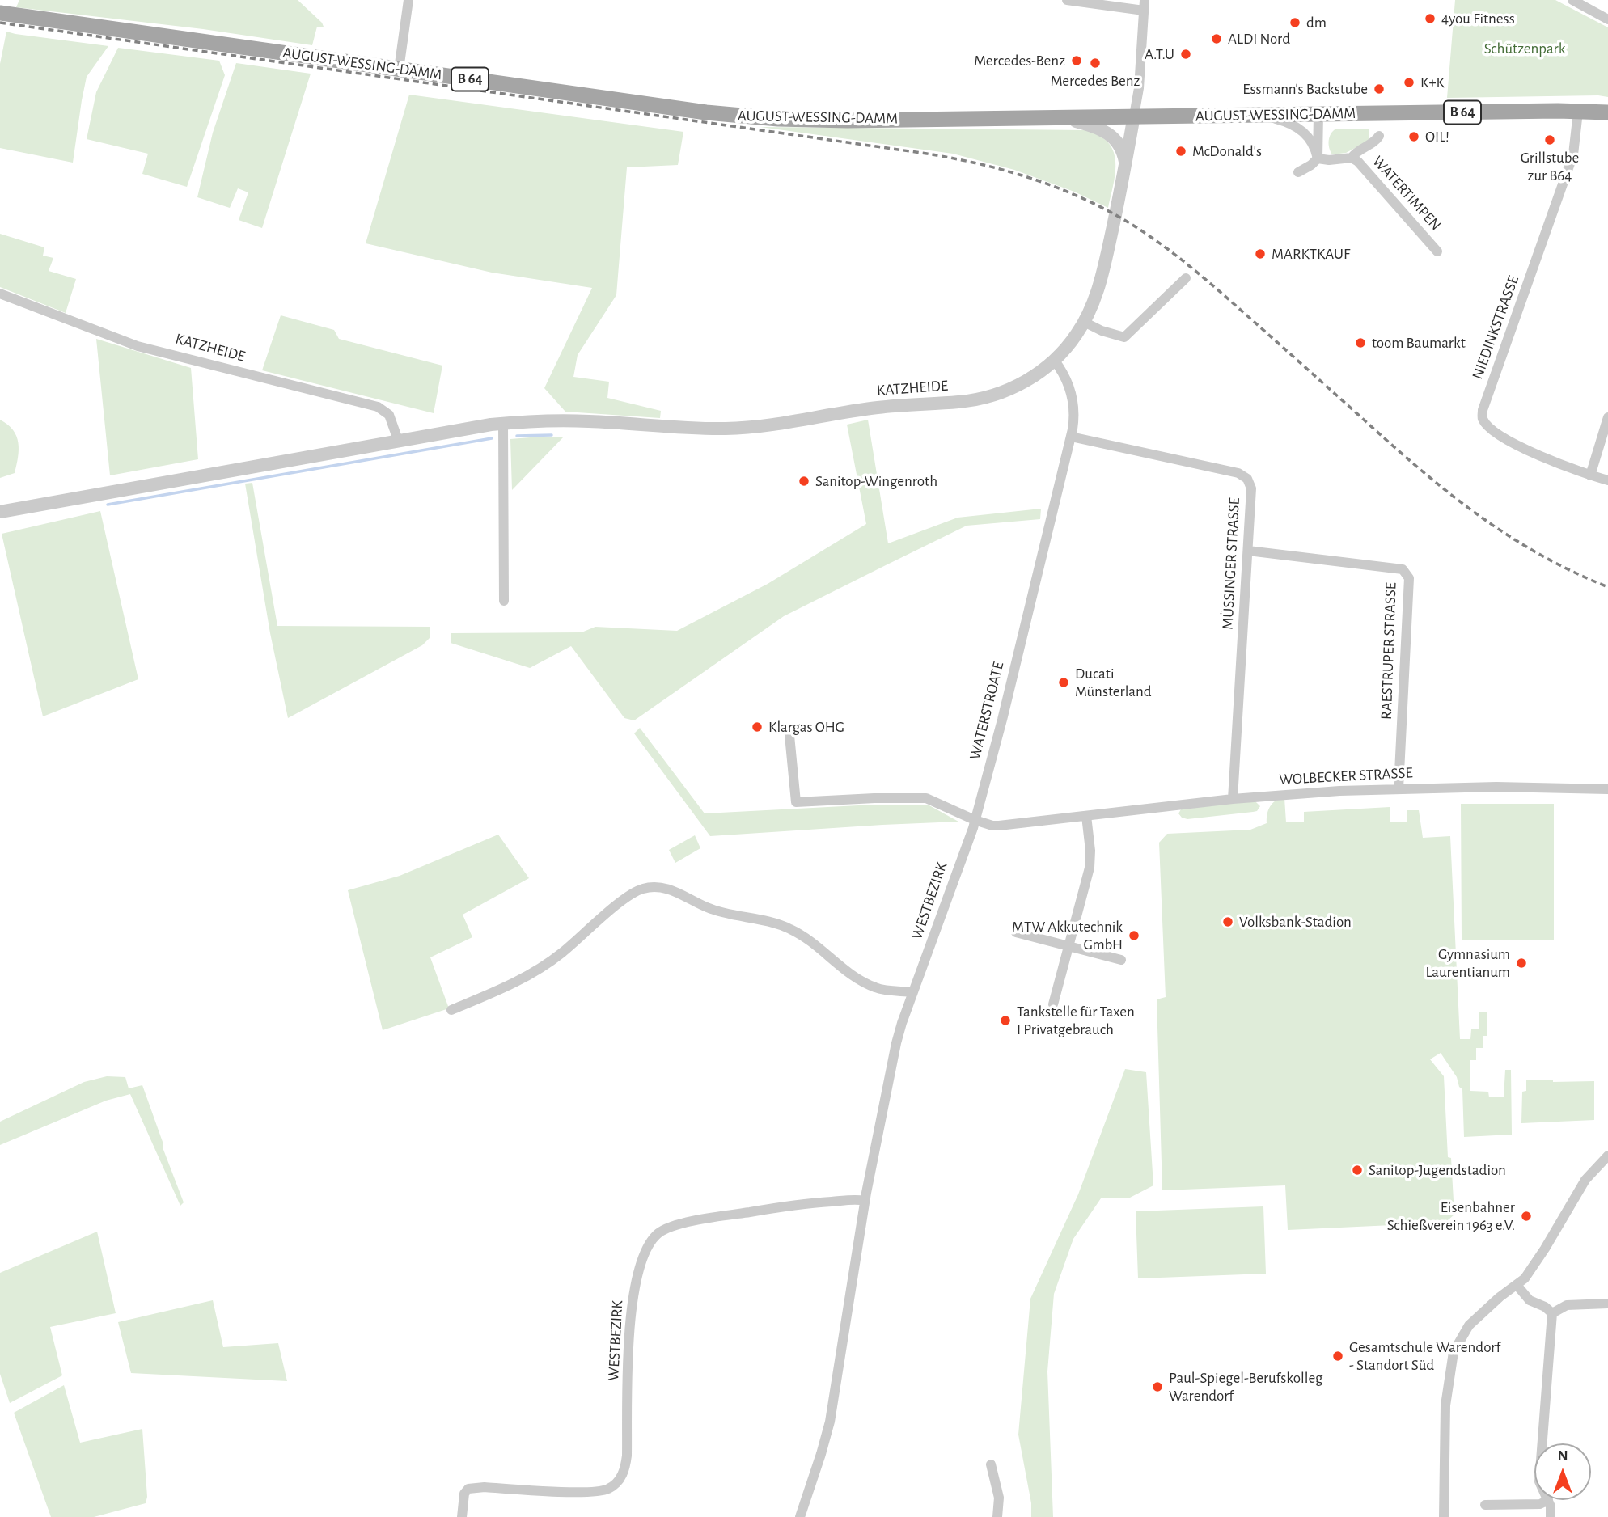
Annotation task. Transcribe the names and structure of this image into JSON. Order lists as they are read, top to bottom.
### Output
{
  "streets": {
    "main road": ["AUGUST-WESSING-DAMM", "B 64"],
    "street": [
      "WATERTIMPEN",
      "NIEDINKSTRASSE",
      "KATZHEIDE",
      "MÜSSINGER STRASSE",
      "RAESTRUPER STRASSE",
      "WATERSTROATE",
      "WOLBECKER STRASSE",
      "WESTBEZIRK"
    ]
  },
  "crossings": [
    ["AUGUST-WESSING-DAMM", "NIEDINKSTRASSE"],
    ["AUGUST-WESSING-DAMM", "KATZHEIDE"],
    ["KATZHEIDE", "WATERSTROATE"],
    ["MÜSSINGER STRASSE", "RAESTRUPER STRASSE"],
    ["MÜSSINGER STRASSE", "WATERSTROATE"],
    ["MÜSSINGER STRASSE", "WOLBECKER STRASSE"],
    ["RAESTRUPER STRASSE", "WOLBECKER STRASSE"],
    ["WATERSTROATE", "WOLBECKER STRASSE"],
    ["WATERSTROATE", "WESTBEZIRK"],
    ["WOLBECKER STRASSE", "WESTBEZIRK"]
  ],
  "parks": ["Schützenpark"],
  "places": [
    "4you Fitness",
    "dm",
    "ALDI Nord",
    "A.T.U",
    "Mercedes-Benz",
    "Mercedes Benz",
    "K+K",
    "Essmann's Backstube",
    "OIL!",
    "Grillstube zur B64",
    "McDonald's",
    "MARKTKAUF",
    "toom Baumarkt",
    "Sanitop-Wingenroth",
    "Ducati Münsterland",
    "Klargas OHG",
    "Volksbank-Stadion",
    "MTW Akkutechnik GmbH",
    "Gymnasium Laurentianum",
    "Tankstelle für Taxen I Privatgebrauch",
    "Sanitop-Jugendstadion",
    "Eisenbahner Schießverein 1963 e.V.",
    "Gesamtschule Warendorf - Standort Süd",
    "Paul-Spiegel-Berufskolleg Warendorf"
  ],
  "north": "top"
}
